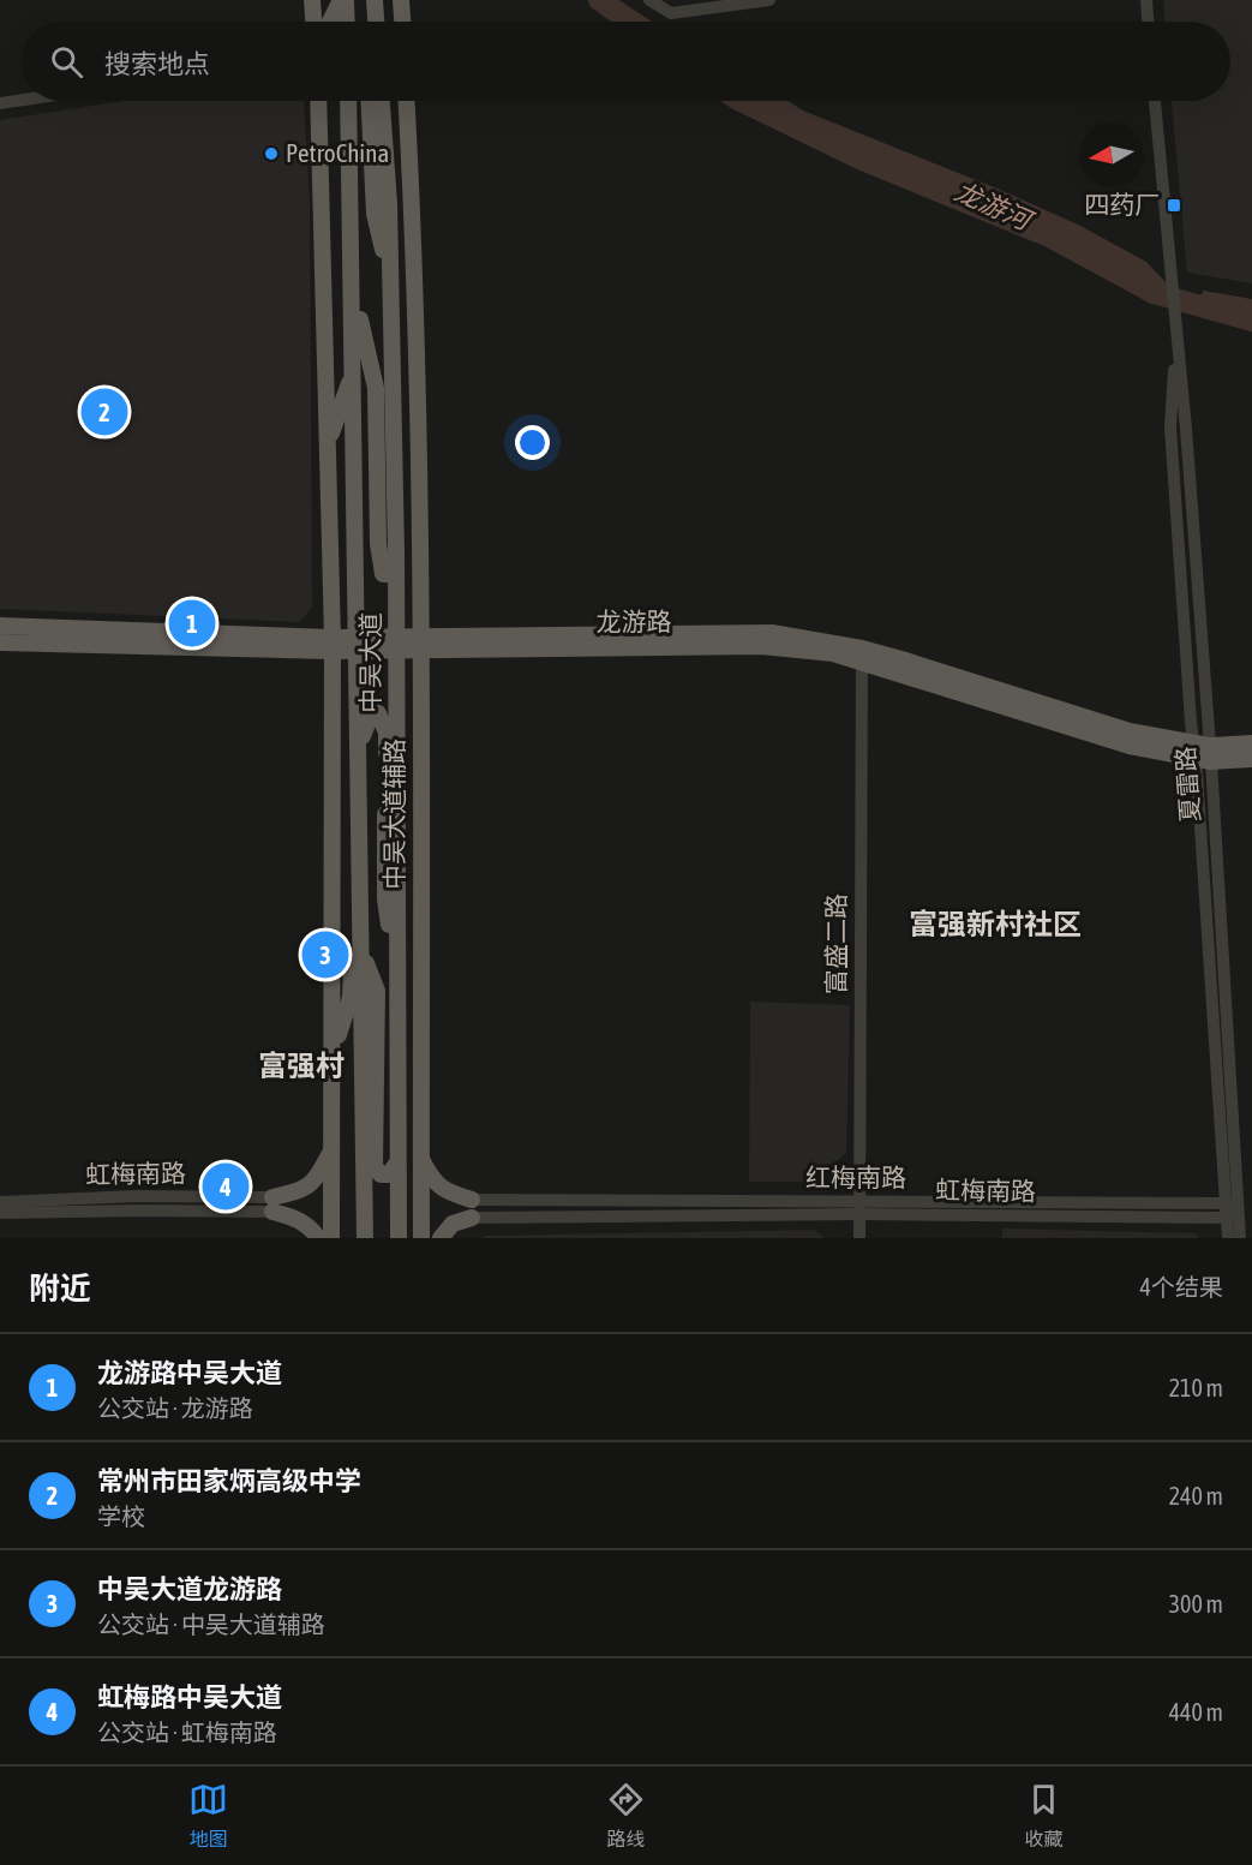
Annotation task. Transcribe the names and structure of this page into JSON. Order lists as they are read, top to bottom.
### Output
{
  "streets": {
    "main road": ["龙游路", "中吴大道", "中吴大道辅路"],
    "street": [
      "夏雷路",
      "富盛二路",
      "虹梅南路",
      "红梅南路"
    ]
  },
  "crossings": [
    ["龙游路", "中吴大道"],
    ["龙游路", "夏雷路"],
    ["龙游路", "中吴大道辅路"],
    ["龙游路", "富盛二路"],
    ["夏雷路", "红梅南路"],
    ["富盛二路", "红梅南路"]
  ],
  "districts": ["富强新村社区", "富强村"],
  "water": ["龙游河"],
  "places": {
    "other": ["PetroChina"],
    "transit": ["四药厂"]
  },
  "north": "left",
  "page": {
    "search": "搜索地点",
    "pins": [
      "2",
      "1",
      "3",
      "4"
    ],
    "heading": ["附近", "4个结果"],
    "list": [
      {
        "mark": "1",
        "name": "龙游路中吴大道",
        "note": "公交站 · 龙游路",
        "value": "210 m"
      },
      {
        "mark": "2",
        "name": "常州市田家炳高级中学",
        "note": "学校",
        "value": "240 m"
      },
      {
        "mark": "3",
        "name": "中吴大道龙游路",
        "note": "公交站 · 中吴大道辅路",
        "value": "300 m"
      },
      {
        "mark": "4",
        "name": "虹梅路中吴大道",
        "note": "公交站 · 虹梅南路",
        "value": "440 m"
      }
    ],
    "nav": ["地图", "路线", "收藏"]
  }
}
